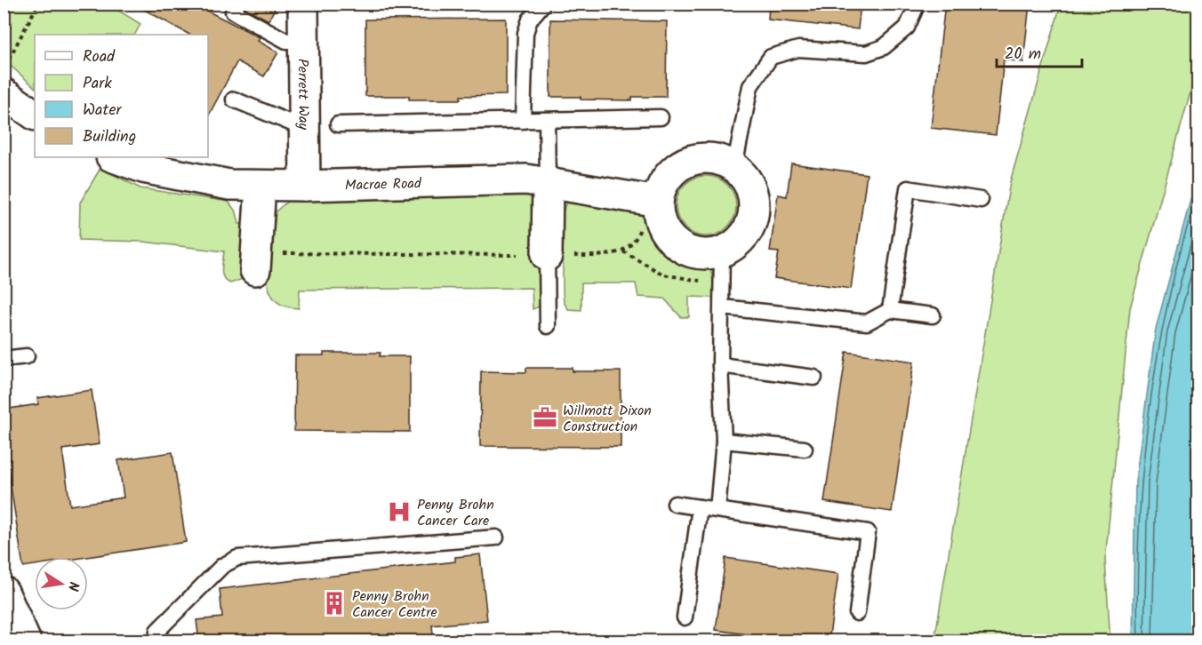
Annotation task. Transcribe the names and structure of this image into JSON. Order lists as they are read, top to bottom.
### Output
{
  "streets": {
    "street": ["Perrett Way", "Macrae Road"]
  },
  "crossings": [
    ["Perrett Way", "Macrae Road"]
  ],
  "places": {
    "office": ["Willmott Dixon Construction"],
    "hospital": ["Penny Brohn Cancer Care"],
    "building": ["Penny Brohn Cancer Centre"]
  },
  "legend": [
    "Road",
    "Park",
    "Water",
    "Building"
  ],
  "scale_bar": "20 m",
  "north": "right"
}
